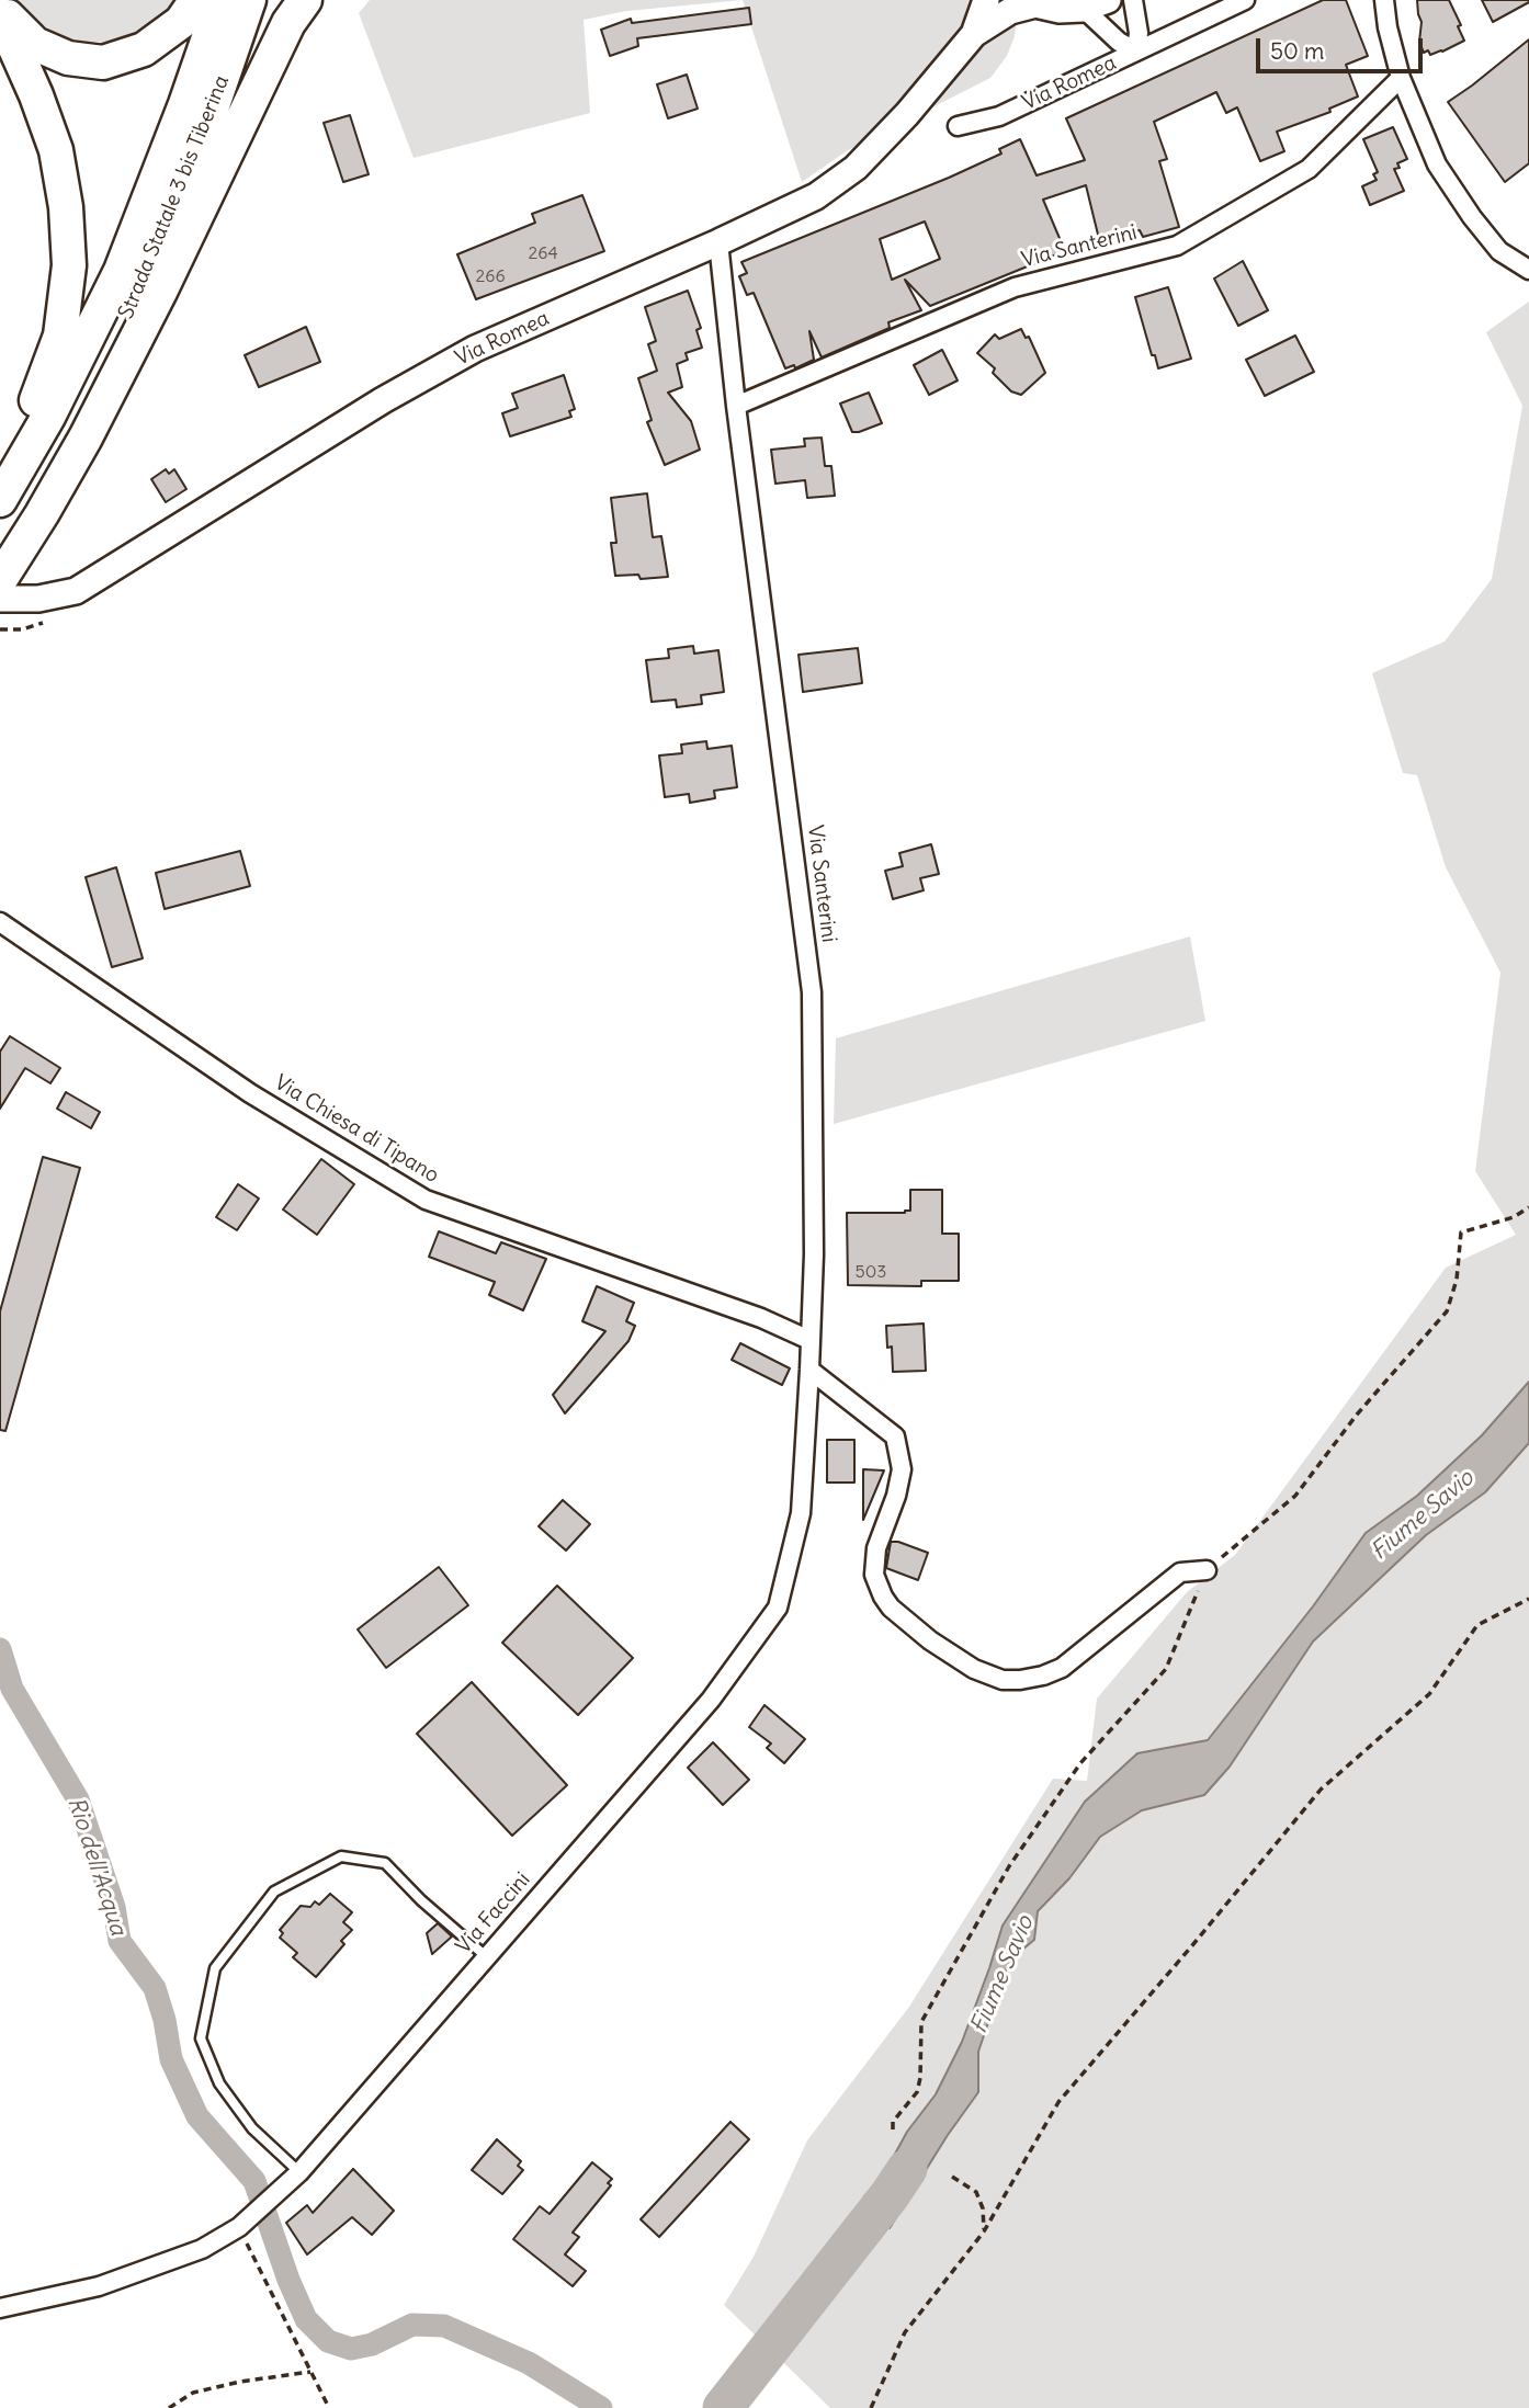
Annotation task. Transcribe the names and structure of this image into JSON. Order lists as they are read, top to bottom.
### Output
{
  "streets": {
    "highway": ["Strada Statale 3 bis Tiberina"],
    "main road": ["Via Romea"],
    "street": ["Via Santerini", "Via Chiesa di Tipano", "Via Faccini"]
  },
  "crossings": [
    ["Via Romea", "Via Santerini"],
    ["Via Santerini", "Via Chiesa di Tipano"],
    ["Via Santerini", "Via Faccini"]
  ],
  "water": ["Fiume Savio", "Rio dell'Acqua"],
  "house_numbers": ["264", "266", "503"],
  "scale_bar": "50 m"
}
